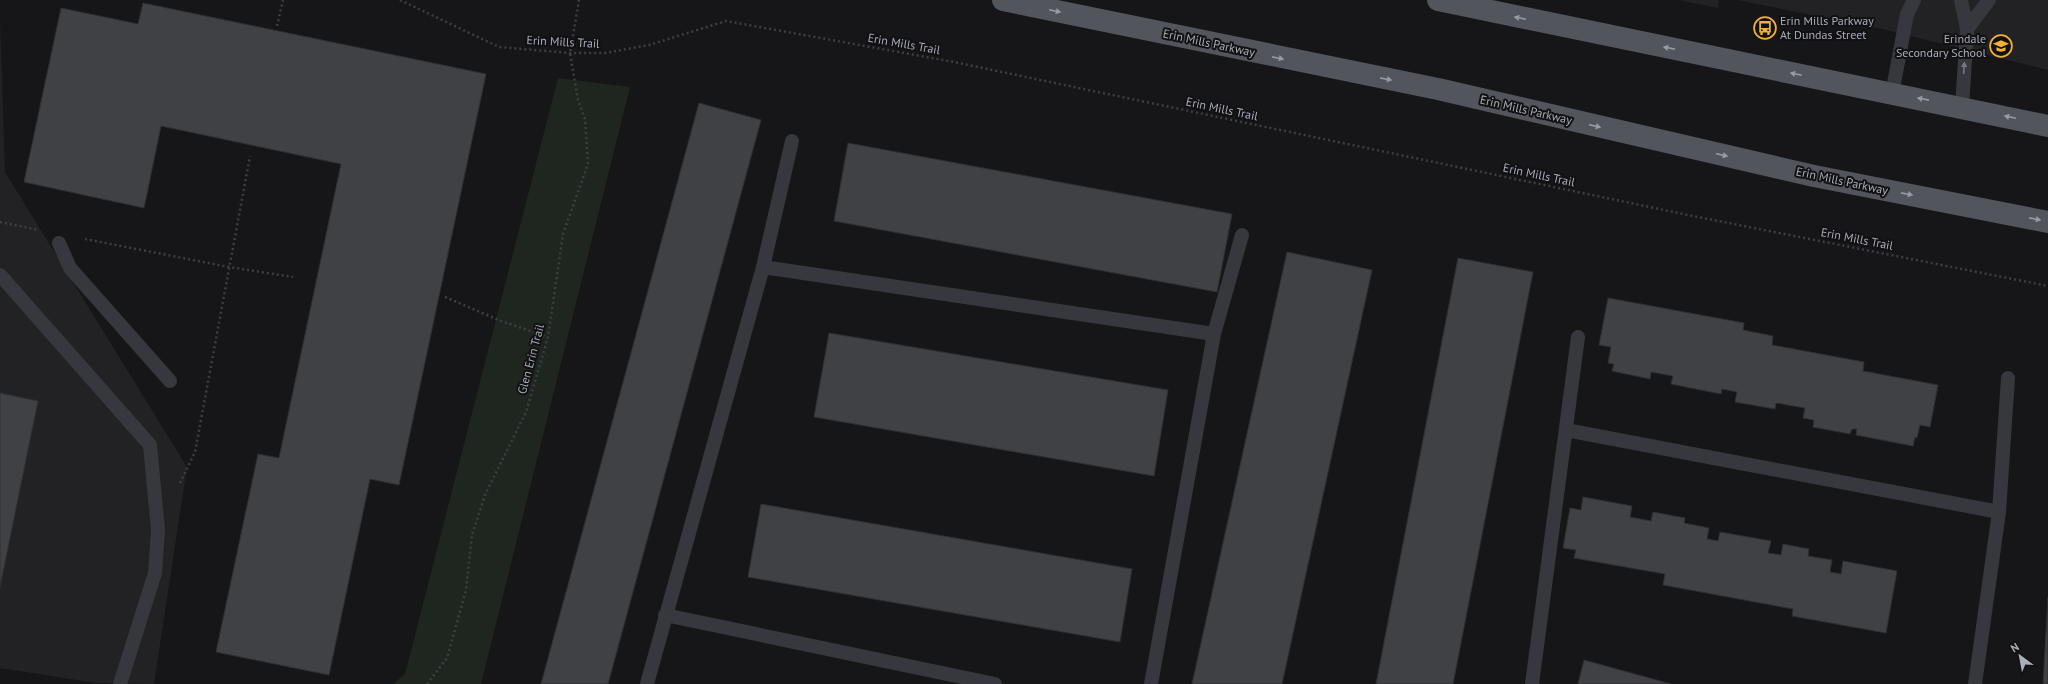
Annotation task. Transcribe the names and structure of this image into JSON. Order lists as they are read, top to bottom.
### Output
{
  "streets": {
    "main road": ["Erin Mills Parkway"],
    "path": ["Erin Mills Trail", "Glen Erin Trail"]
  },
  "crossings": [
    ["Erin Mills Trail", "Glen Erin Trail"]
  ],
  "places": {
    "bus stop": ["Erin Mills Parkway At Dundas Street"],
    "school or university": ["Erindale Secondary School"]
  },
  "north": "top left"
}
